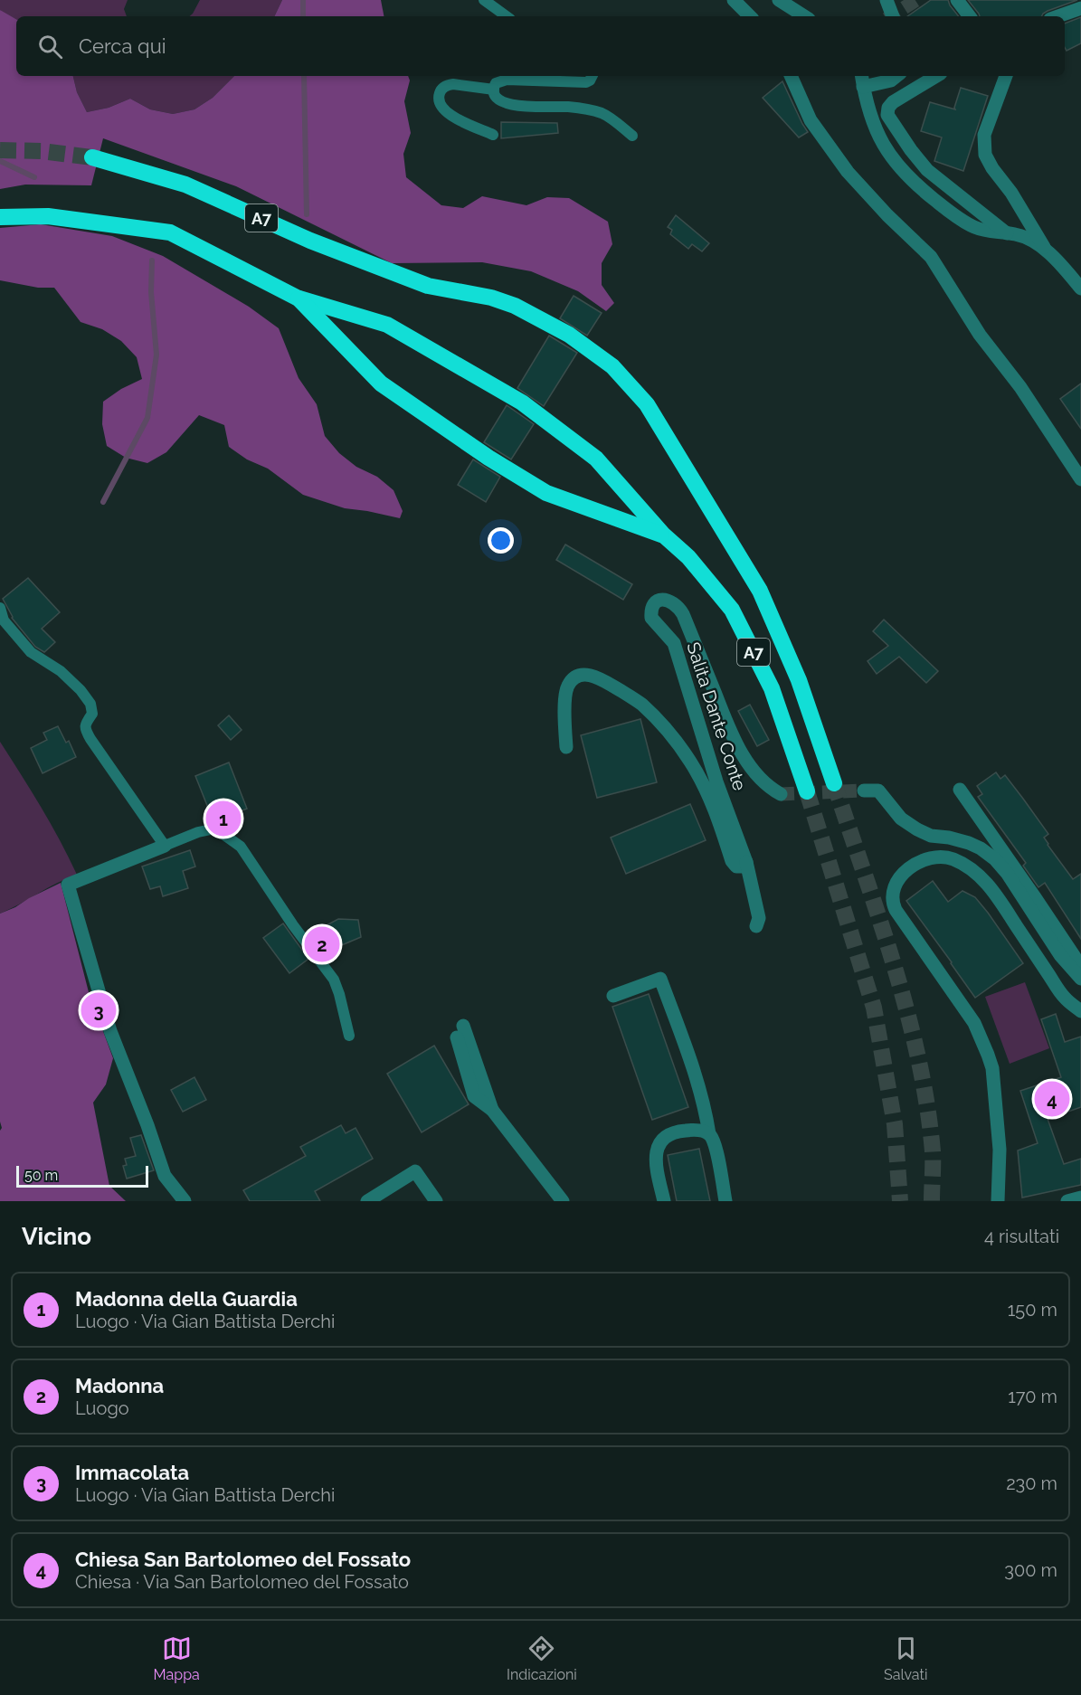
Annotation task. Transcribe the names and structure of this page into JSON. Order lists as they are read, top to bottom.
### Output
{
  "streets": {
    "highway": ["A7"],
    "street": ["Salita Dante Conte"]
  },
  "scale_bar": "50 m",
  "page": {
    "search": "Cerca qui",
    "pins": [
      "1",
      "2",
      "3",
      "4"
    ],
    "scale": "50 m",
    "heading": ["Vicino", "4 risultati"],
    "list": [
      {
        "mark": "1",
        "name": "Madonna della Guardia",
        "note": "Luogo · Via Gian Battista Derchi",
        "value": "150 m"
      },
      {
        "mark": "2",
        "name": "Madonna",
        "note": "Luogo",
        "value": "170 m"
      },
      {
        "mark": "3",
        "name": "Immacolata",
        "note": "Luogo · Via Gian Battista Derchi",
        "value": "230 m"
      },
      {
        "mark": "4",
        "name": "Chiesa San Bartolomeo del Fossato",
        "note": "Chiesa · Via San Bartolomeo del Fossato",
        "value": "300 m"
      }
    ],
    "nav": ["Mappa", "Indicazioni", "Salvati"]
  }
}
